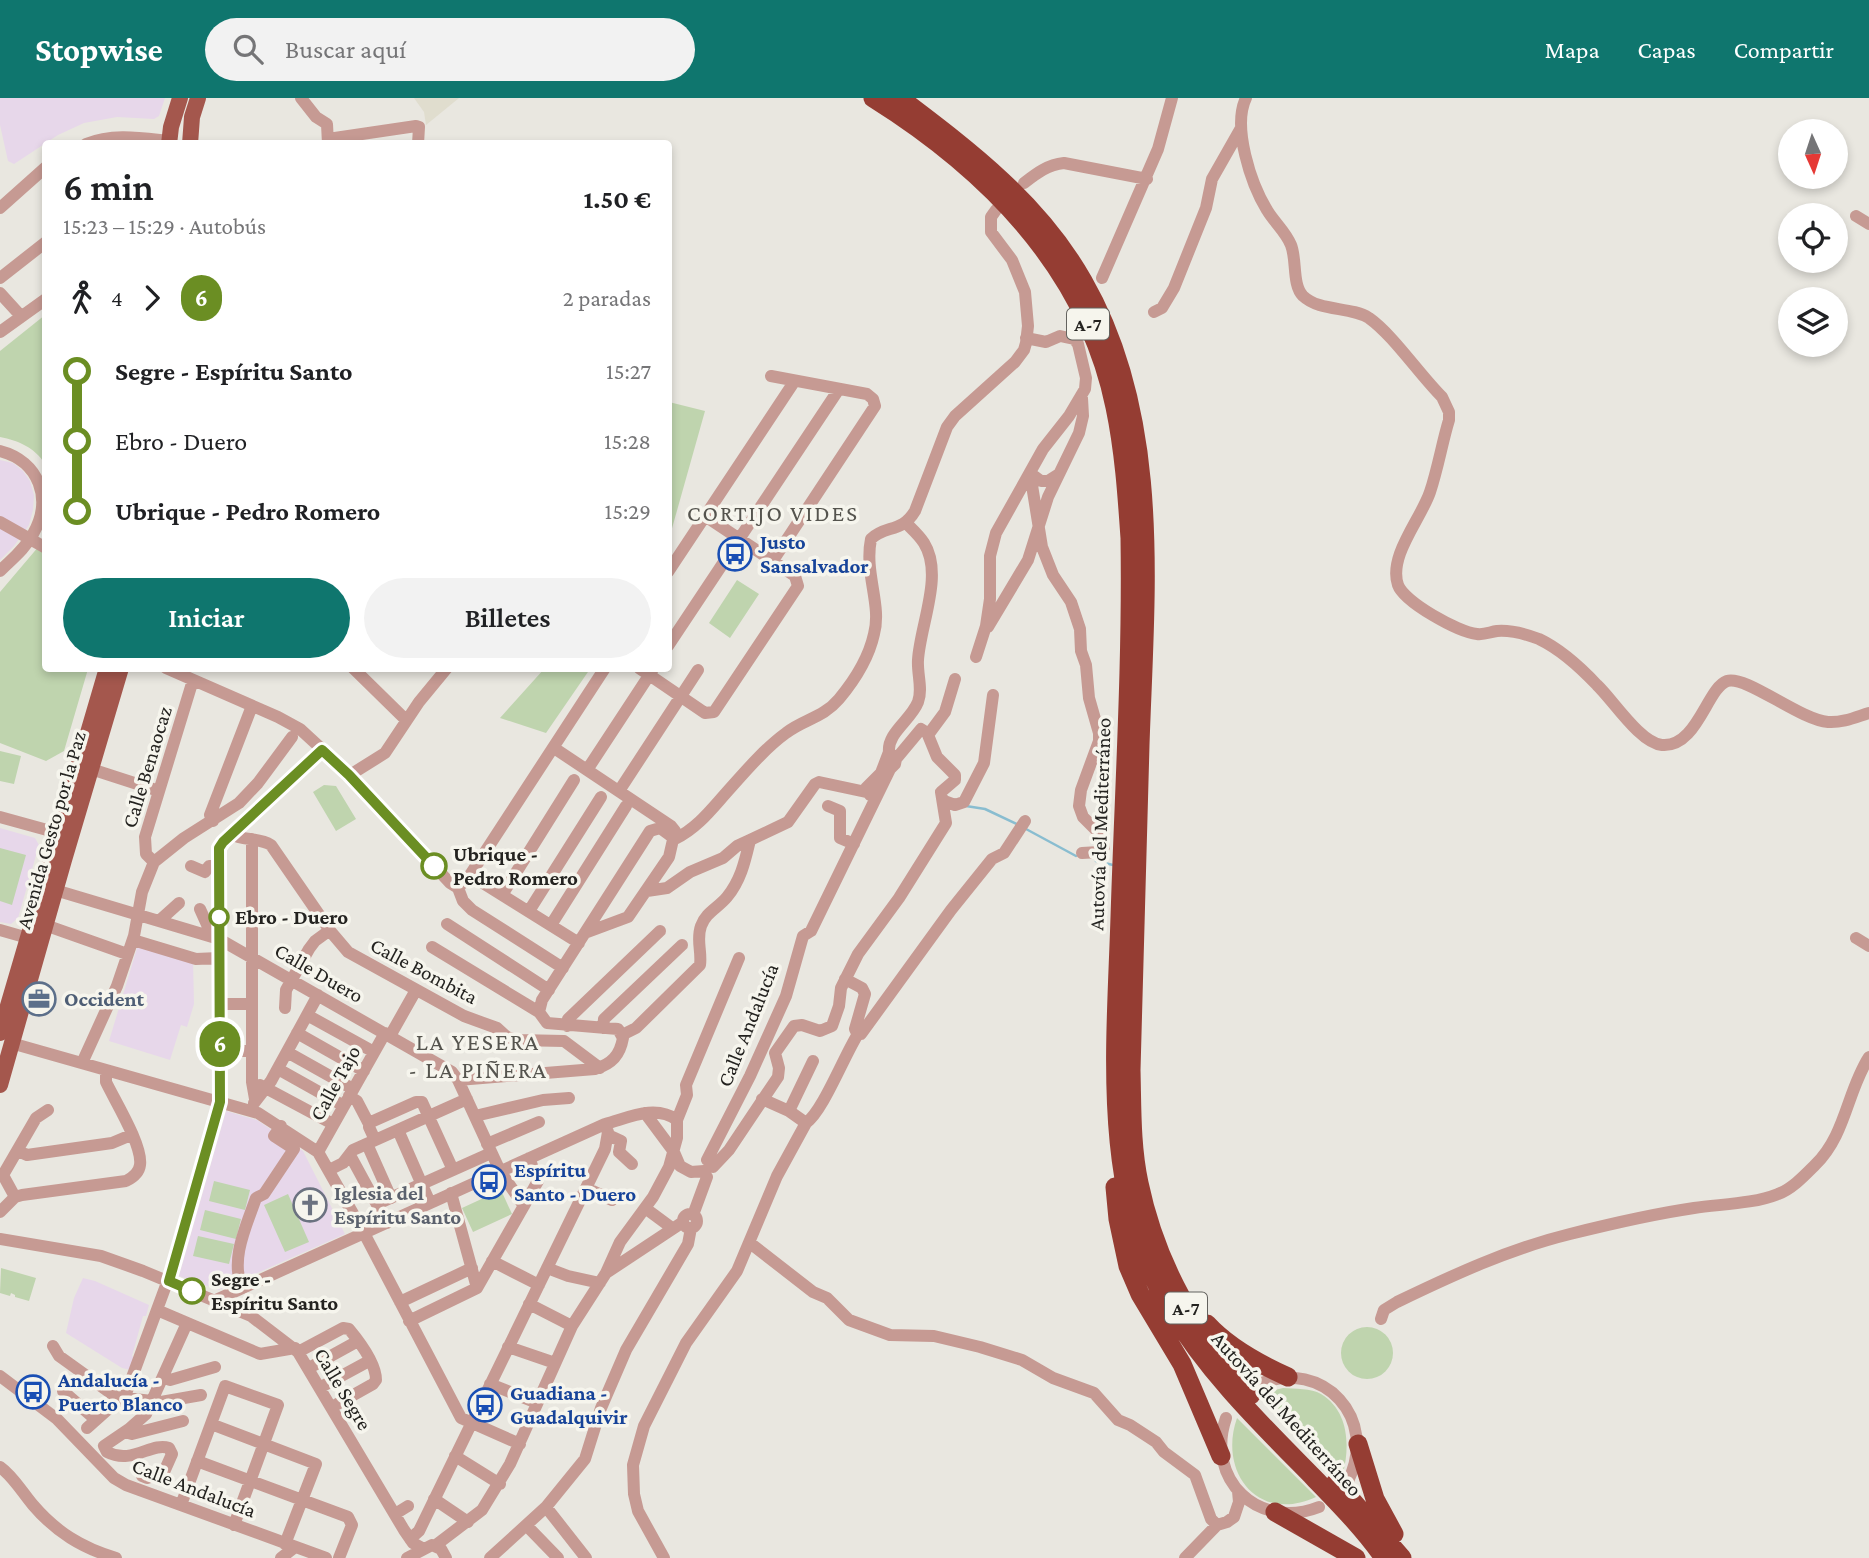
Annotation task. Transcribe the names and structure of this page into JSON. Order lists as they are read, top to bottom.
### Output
{
  "streets": {
    "highway": ["A-7", "Autovía del Mediterráneo"],
    "main road": ["Avenida Gesto por la Paz"],
    "street": [
      "Calle Benaocaz",
      "Calle Bombita",
      "Calle Duero",
      "Calle Andalucía",
      "Calle Tajo",
      "Calle Segre"
    ]
  },
  "crossings": [
    ["Avenida Gesto por la Paz", "Calle Duero"],
    ["Calle Bombita", "Calle Tajo"],
    ["Calle Duero", "Calle Tajo"]
  ],
  "districts": ["CORTIJO VIDES", "LA YESERA - LA PIÑERA"],
  "places": {
    "bus stop": [
      "Justo Sansalvador",
      "Espíritu Santo - Duero",
      "Andalucía - Puerto Blanco",
      "Guadiana - Guadalquivir"
    ],
    "other": ["Ubrique - Pedro Romero", "Ebro - Duero", "Segre - Espíritu Santo"],
    "office": ["Occident"],
    "church": ["Iglesia del Espíritu Santo"]
  },
  "lines": ["bus line 6"],
  "north": "bottom",
  "page": {
    "header": "Stopwise",
    "search": "Buscar aquí",
    "nav": ["Mapa", "Capas", "Compartir"],
    "on_map": "6",
    "heading": ["6 min", "15:23 – 15:29 · Autobús", "1.50 €"],
    "legs": ["4", "6", "2 paradas"],
    "list": [
      {
        "name": "Segre - Espíritu Santo",
        "value": "15:27"
      },
      {
        "name": "Ebro - Duero",
        "value": "15:28"
      },
      {
        "name": "Ubrique - Pedro Romero",
        "value": "15:29"
      }
    ],
    "buttons": ["Iniciar", "Billetes"]
  }
}
